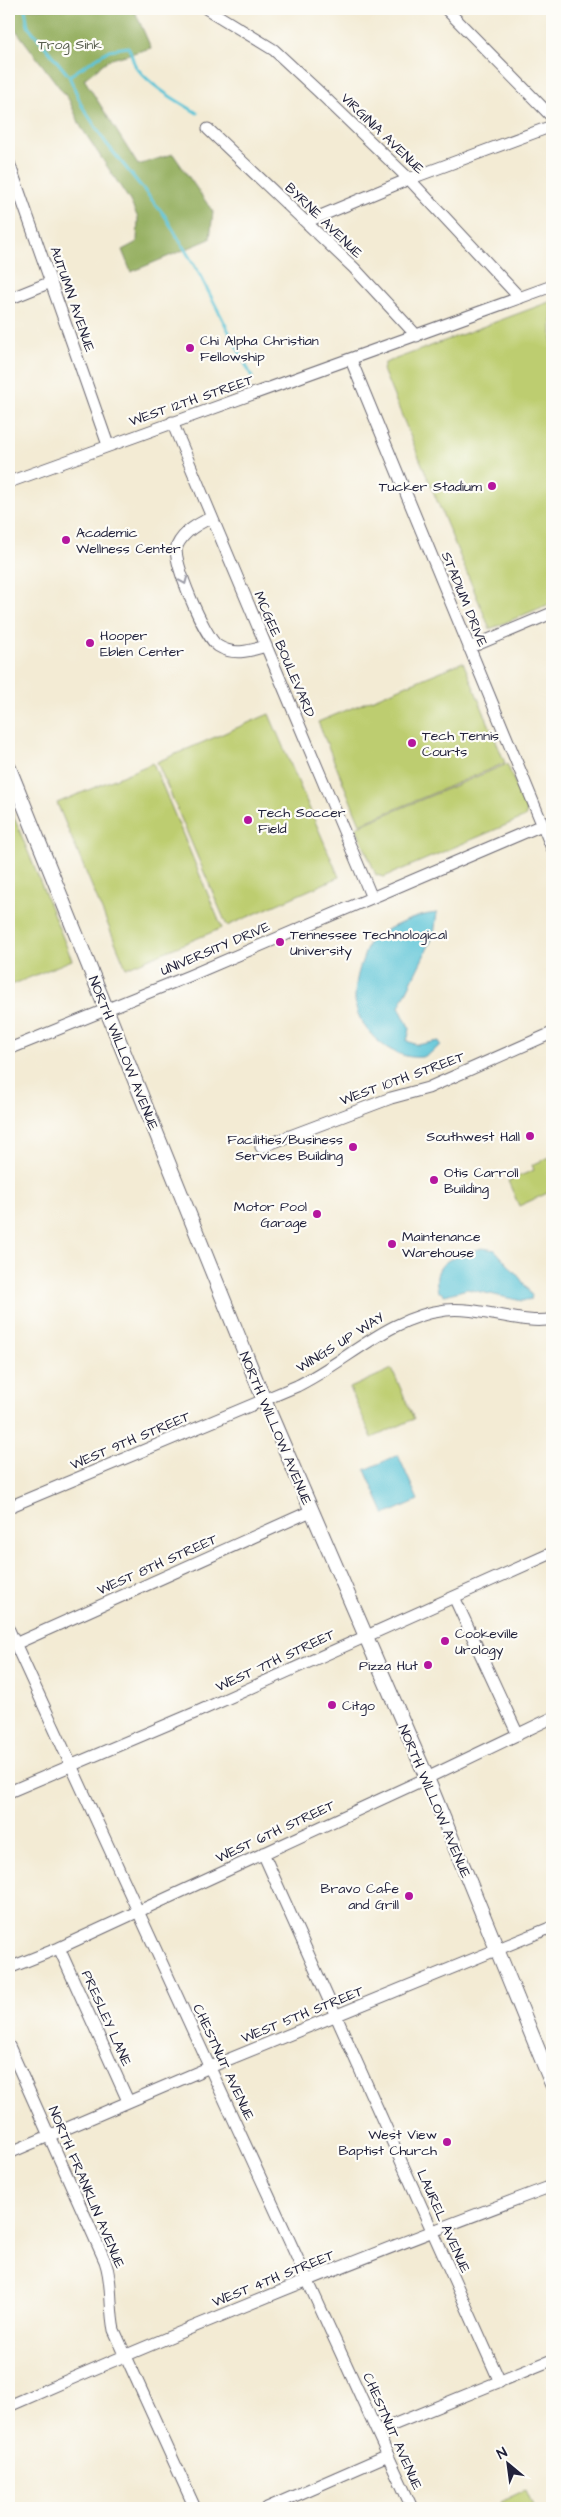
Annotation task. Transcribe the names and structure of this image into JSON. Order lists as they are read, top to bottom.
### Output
{
  "streets": {
    "main road": ["NORTH WILLOW AVENUE"],
    "street": [
      "VIRGINIA AVENUE",
      "BYRNE AVENUE",
      "AUTUMN AVENUE",
      "WEST 12TH STREET",
      "STADIUM DRIVE",
      "MCGEE BOULEVARD",
      "UNIVERSITY DRIVE",
      "WEST 10TH STREET",
      "WINGS UP WAY",
      "WEST 9TH STREET",
      "WEST 8TH STREET",
      "WEST 7TH STREET",
      "WEST 6TH STREET",
      "WEST 5TH STREET",
      "PRESLEY LANE",
      "CHESTNUT AVENUE",
      "NORTH FRANKLIN AVENUE",
      "LAUREL AVENUE",
      "WEST 4TH STREET"
    ]
  },
  "crossings": [
    ["VIRGINIA AVENUE", "WEST 12TH STREET"],
    ["BYRNE AVENUE", "WEST 12TH STREET"],
    ["AUTUMN AVENUE", "WEST 12TH STREET"],
    ["WEST 12TH STREET", "STADIUM DRIVE"],
    ["WEST 12TH STREET", "MCGEE BOULEVARD"],
    ["STADIUM DRIVE", "UNIVERSITY DRIVE"],
    ["MCGEE BOULEVARD", "UNIVERSITY DRIVE"],
    ["UNIVERSITY DRIVE", "NORTH WILLOW AVENUE"],
    ["NORTH WILLOW AVENUE", "WINGS UP WAY"],
    ["NORTH WILLOW AVENUE", "WEST 9TH STREET"],
    ["NORTH WILLOW AVENUE", "WEST 8TH STREET"],
    ["NORTH WILLOW AVENUE", "WEST 7TH STREET"],
    ["NORTH WILLOW AVENUE", "WEST 6TH STREET"],
    ["NORTH WILLOW AVENUE", "WEST 5TH STREET"],
    ["WINGS UP WAY", "WEST 9TH STREET"],
    ["WEST 8TH STREET", "CHESTNUT AVENUE"],
    ["WEST 7TH STREET", "CHESTNUT AVENUE"],
    ["WEST 6TH STREET", "PRESLEY LANE"],
    ["WEST 6TH STREET", "CHESTNUT AVENUE"],
    ["WEST 6TH STREET", "LAUREL AVENUE"],
    ["WEST 5TH STREET", "PRESLEY LANE"],
    ["WEST 5TH STREET", "CHESTNUT AVENUE"],
    ["WEST 5TH STREET", "NORTH FRANKLIN AVENUE"],
    ["WEST 5TH STREET", "LAUREL AVENUE"],
    ["CHESTNUT AVENUE", "WEST 4TH STREET"],
    ["NORTH FRANKLIN AVENUE", "WEST 4TH STREET"],
    ["LAUREL AVENUE", "WEST 4TH STREET"]
  ],
  "parks": ["Trog Sink"],
  "places": [
    "Chi Alpha Christian Fellowship",
    "Tucker Stadium",
    "Academic Wellness Center",
    "Hooper Eblen Center",
    "Tech Tennis Courts",
    "Tech Soccer Field",
    "Tennessee Technological University",
    "Southwest Hall",
    "Facilities/Business Services Building",
    "Otis Carroll Building",
    "Motor Pool Garage",
    "Maintenance Warehouse",
    "Cookeville Urology",
    "Pizza Hut",
    "Citgo",
    "Bravo Cafe and Grill",
    "West View Baptist Church"
  ],
  "north": "top left"
}
